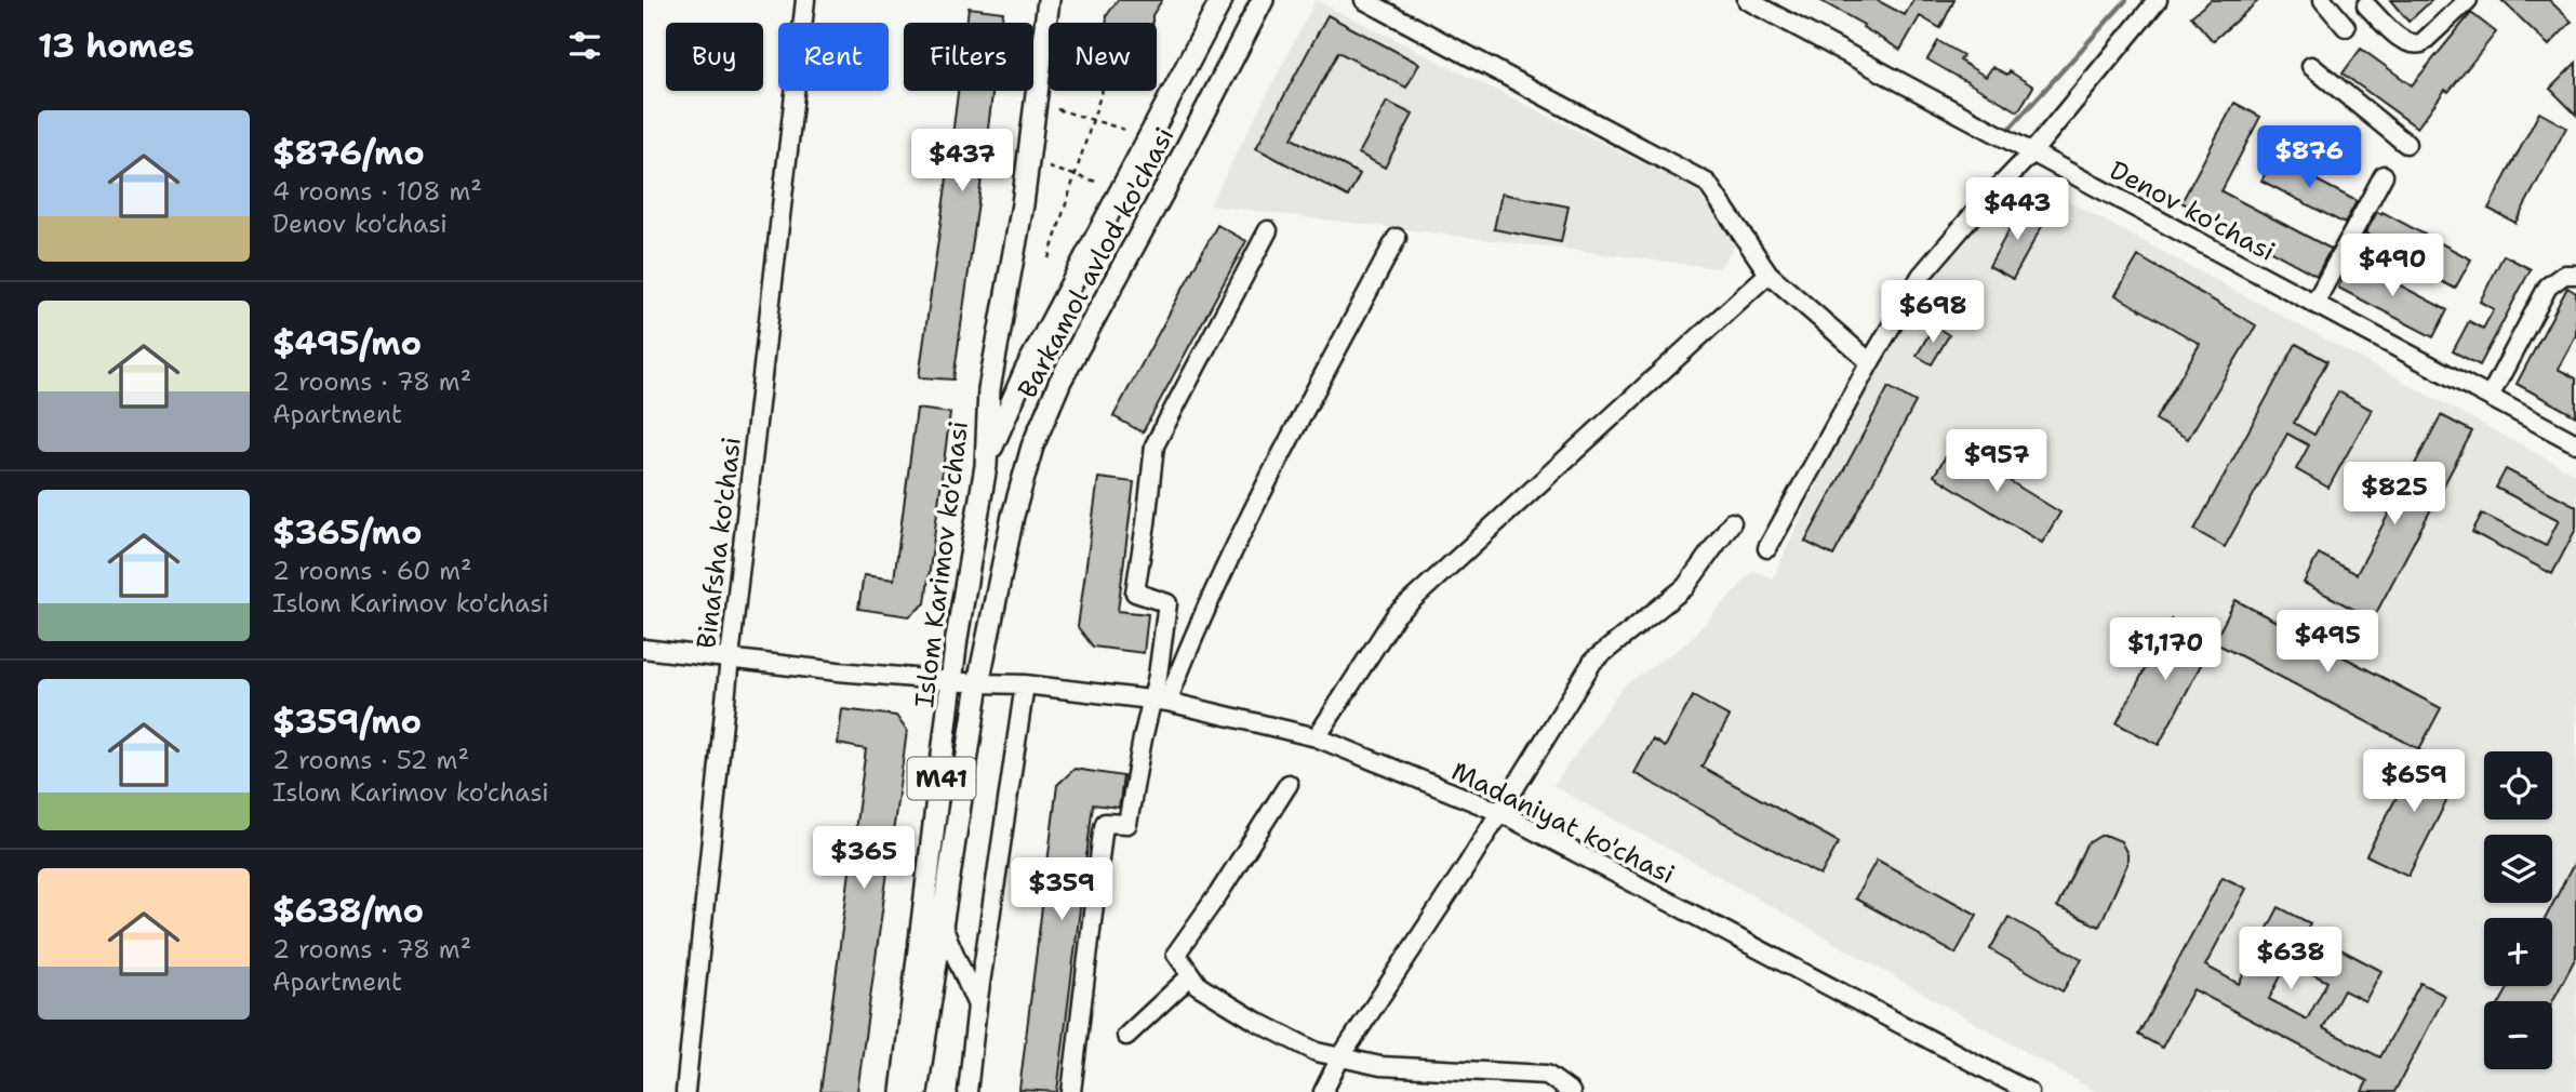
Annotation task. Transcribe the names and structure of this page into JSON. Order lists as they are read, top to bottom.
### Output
{
  "streets": {
    "main road": ["Barkamol avlod ko'chasi", "Islom Karimov ko'chasi", "M41"],
    "street": ["Denov ko'chasi", "Binafsha ko'chasi", "Madaniyat ko'chasi"]
  },
  "crossings": [
    ["Barkamol avlod ko'chasi", "Islom Karimov ko'chasi"],
    ["Binafsha ko'chasi", "Madaniyat ko'chasi"],
    ["Islom Karimov ko'chasi", "Madaniyat ko'chasi"]
  ],
  "page": {
    "heading": "13 homes",
    "chip": [
      "Buy",
      "Rent",
      "Filters",
      "New"
    ],
    "list": [
      {
        "name": "$876/mo",
        "note": "4 rooms · 108 m² · Denov ko'chasi"
      },
      {
        "name": "$495/mo",
        "note": "2 rooms · 78 m² · Apartment"
      },
      {
        "name": "$365/mo",
        "note": "2 rooms · 60 m² · Islom Karimov ko'chasi"
      },
      {
        "name": "$359/mo",
        "note": "2 rooms · 52 m² · Islom Karimov ko'chasi"
      },
      {
        "name": "$638/mo",
        "note": "2 rooms · 78 m² · Apartment"
      }
    ],
    "price": [
      "$876",
      "$437",
      "$443",
      "$490",
      "$698",
      "$957",
      "$825",
      "$495",
      "$1,170",
      "$659",
      "$365",
      "$359",
      "$638"
    ],
    "map_buttons": ["+", "−"]
  }
}
